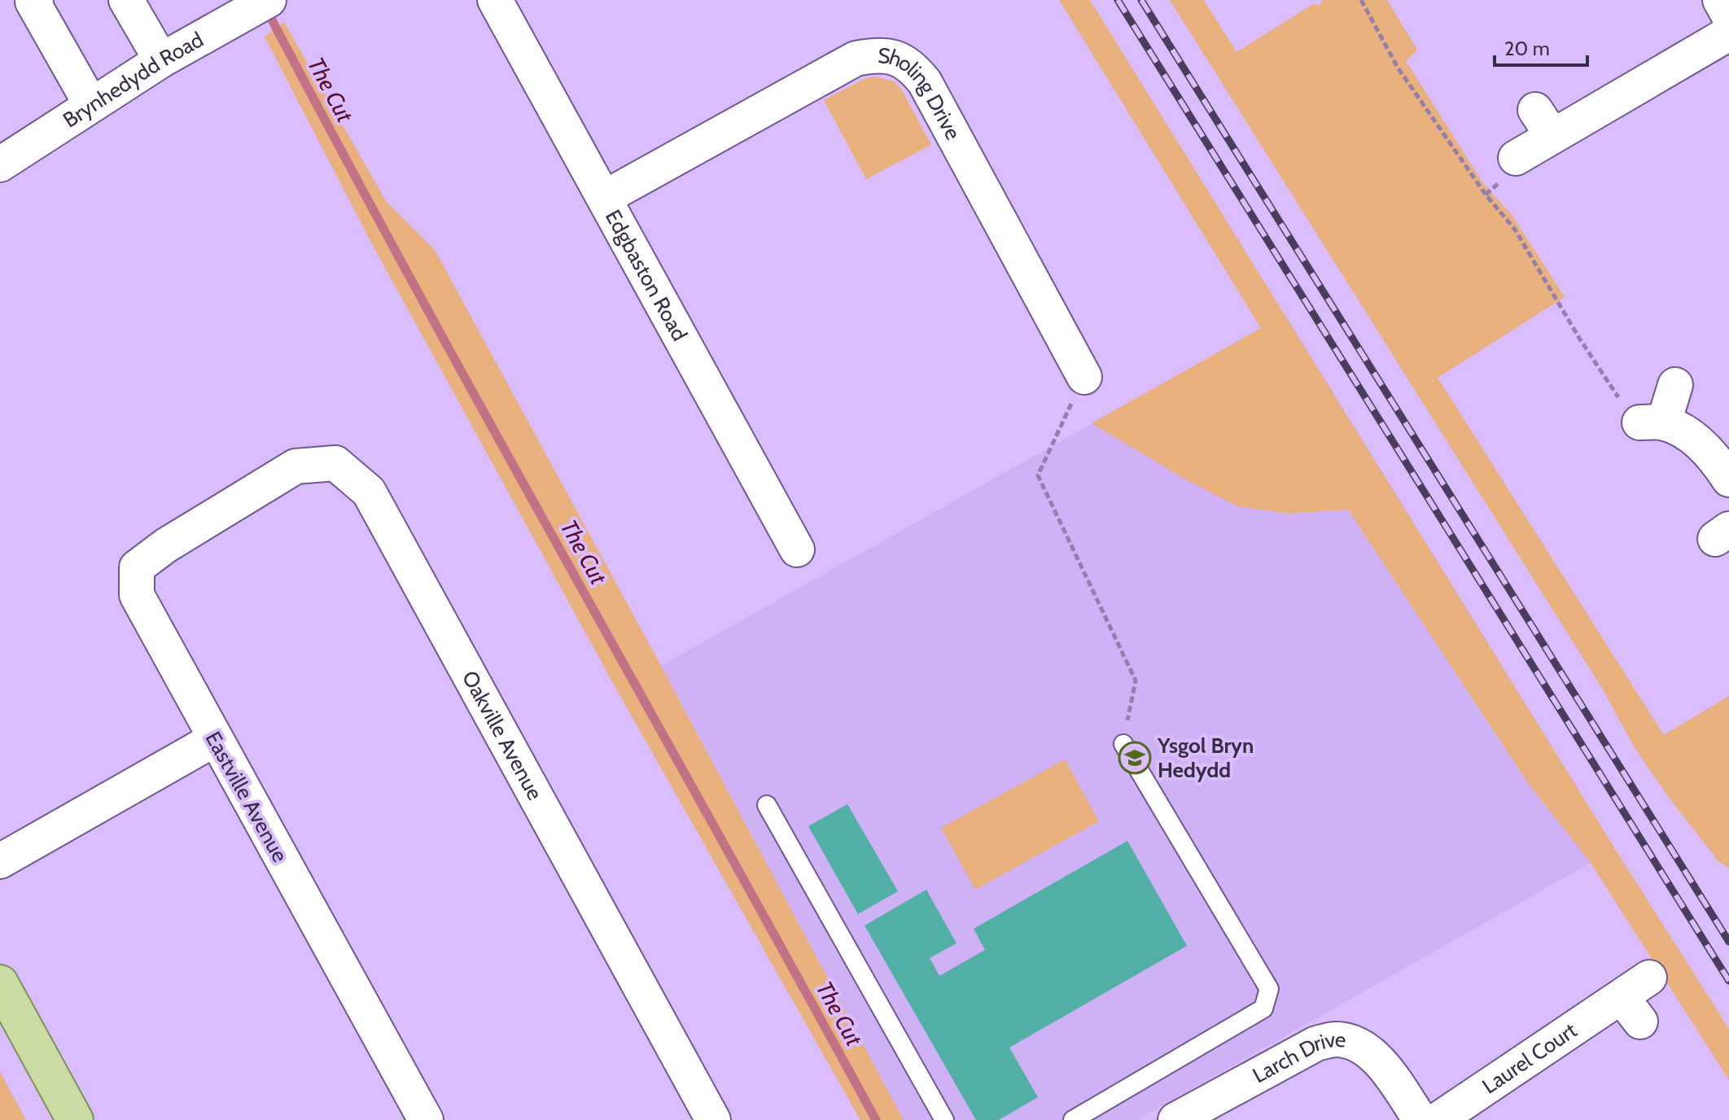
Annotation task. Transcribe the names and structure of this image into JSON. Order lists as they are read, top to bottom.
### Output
{
  "streets": {
    "street": [
      "Brynhedydd Road",
      "Sholing Drive",
      "Edgbaston Road",
      "Oakville Avenue",
      "Eastville Avenue",
      "Laurel Court",
      "Larch Drive"
    ]
  },
  "crossings": [
    ["Sholing Drive", "Edgbaston Road"],
    ["Oakville Avenue", "Eastville Avenue"]
  ],
  "water": ["The Cut"],
  "places": {
    "school or university": ["Ysgol Bryn Hedydd"]
  },
  "scale_bar": "20 m"
}
